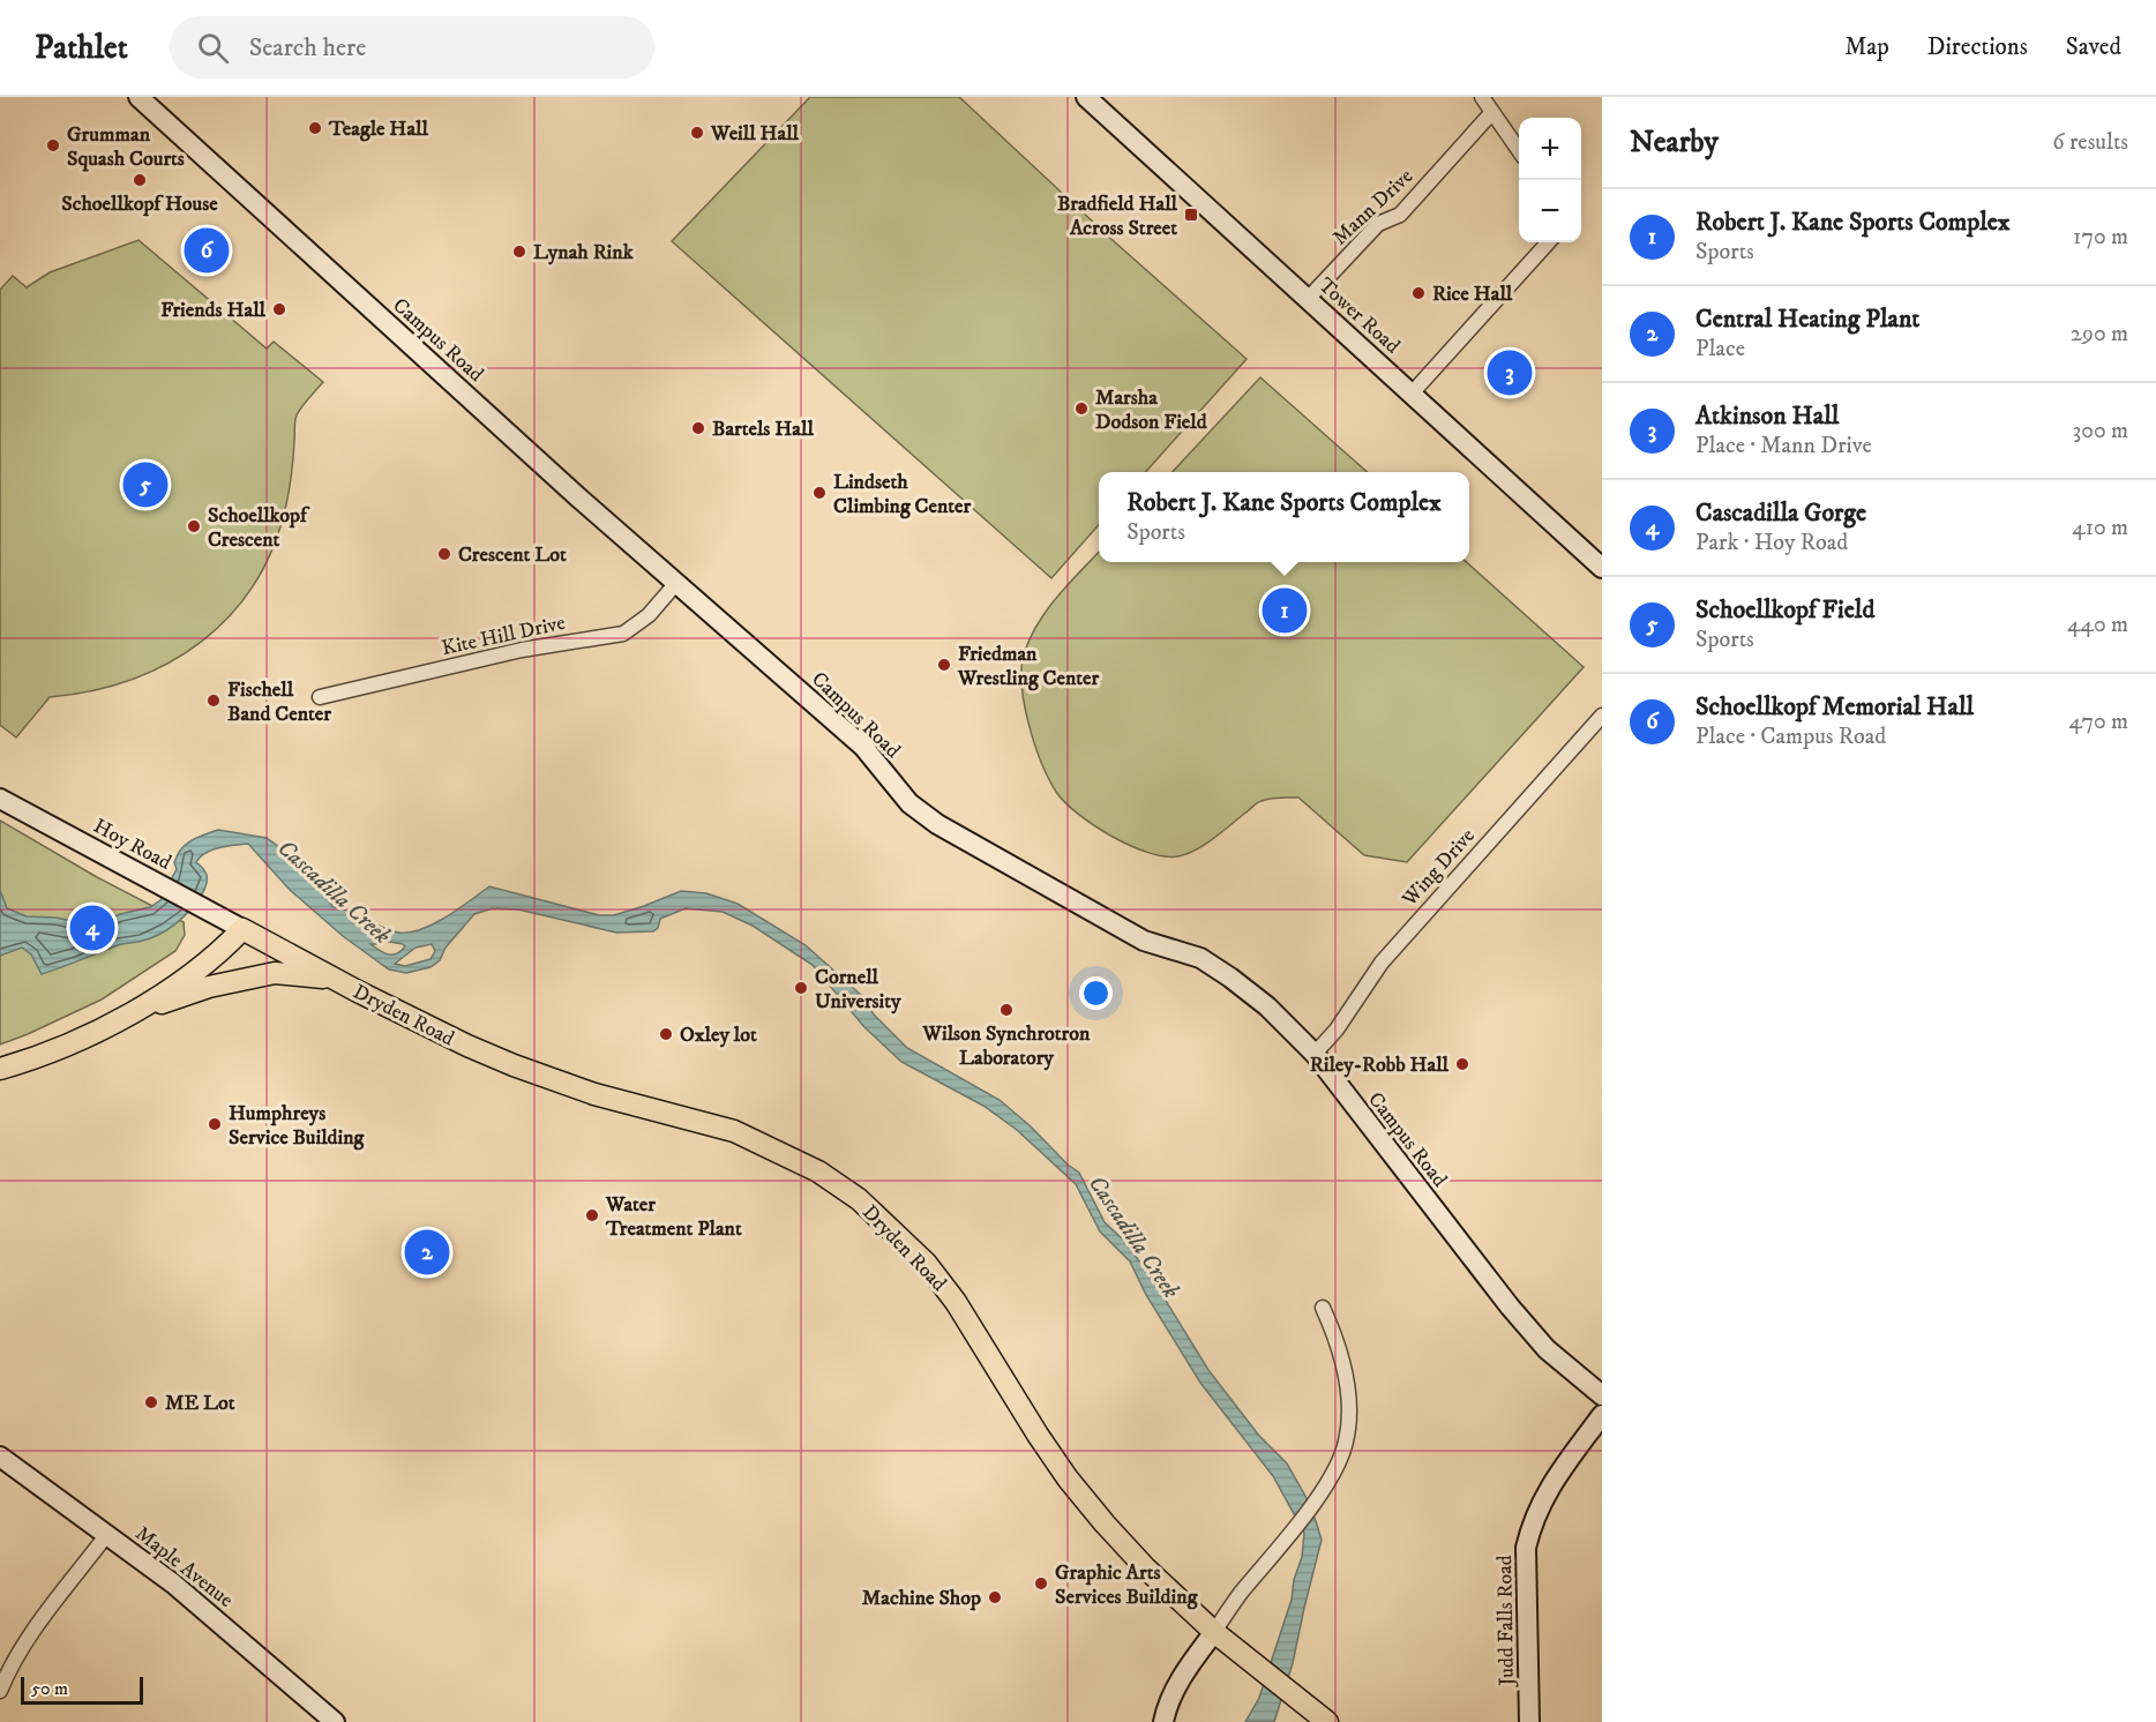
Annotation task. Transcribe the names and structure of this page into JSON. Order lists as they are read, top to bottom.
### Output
{
  "streets": {
    "main road": ["Dryden Road"],
    "street": [
      "Mann Drive",
      "Tower Road",
      "Campus Road",
      "Kite Hill Drive",
      "Hoy Road",
      "Wing Drive",
      "Maple Avenue",
      "Judd Falls Road"
    ]
  },
  "crossings": [
    ["Mann Drive", "Tower Road"],
    ["Campus Road", "Kite Hill Drive"],
    ["Campus Road", "Wing Drive"],
    ["Hoy Road", "Dryden Road"]
  ],
  "water": ["Cascadilla Creek"],
  "places": {
    "other": [
      "Teagle Hall",
      "Weill Hall",
      "Grumman Squash Courts",
      "Schoellkopf House",
      "Lynah Rink",
      "Rice Hall",
      "Friends Hall",
      "Marsha Dodson Field",
      "Bartels Hall",
      "Lindseth Climbing Center",
      "Schoellkopf Crescent",
      "Crescent Lot",
      "Friedman Wrestling Center",
      "Fischell Band Center",
      "Cornell University",
      "Wilson Synchrotron Laboratory",
      "Oxley lot",
      "Riley-Robb Hall",
      "Humphreys Service Building",
      "Water Treatment Plant",
      "ME Lot",
      "Graphic Arts Services Building",
      "Machine Shop"
    ],
    "transit": ["Bradfield Hall Across Street"]
  },
  "scale_bar": "50 m",
  "page": {
    "header": "Pathlet",
    "search": "Search here",
    "nav": ["Map", "Directions", "Saved"],
    "heading": ["Nearby", "6 results"],
    "map_buttons": ["+", "−"],
    "list": [
      {
        "mark": "1",
        "name": "Robert J. Kane Sports Complex",
        "note": "Sports",
        "value": "170 m"
      },
      {
        "mark": "2",
        "name": "Central Heating Plant",
        "note": "Place",
        "value": "290 m"
      },
      {
        "mark": "3",
        "name": "Atkinson Hall",
        "note": "Place · Mann Drive",
        "value": "300 m"
      },
      {
        "mark": "4",
        "name": "Cascadilla Gorge",
        "note": "Park · Hoy Road",
        "value": "410 m"
      },
      {
        "mark": "5",
        "name": "Schoellkopf Field",
        "note": "Sports",
        "value": "440 m"
      },
      {
        "mark": "6",
        "name": "Schoellkopf Memorial Hall",
        "note": "Place · Campus Road",
        "value": "470 m"
      }
    ],
    "pins": [
      "6",
      "3",
      "5",
      "1",
      "4",
      "2"
    ],
    "popup": ["Robert J. Kane Sports Complex", "Sports"],
    "scale": "50 m"
  }
}
